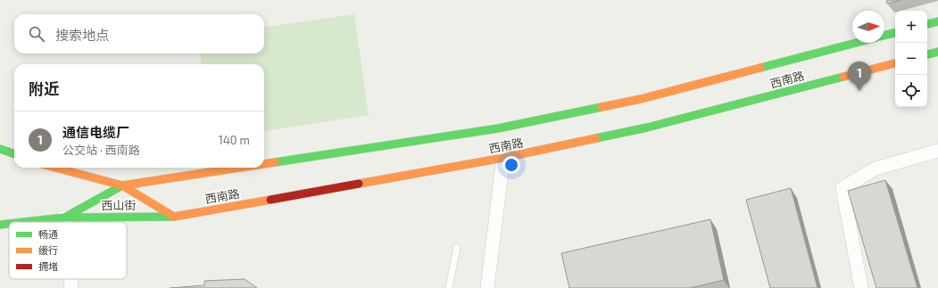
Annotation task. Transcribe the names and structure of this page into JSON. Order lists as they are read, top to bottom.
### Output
{
  "streets": {
    "main road": ["西南路", "西山街"]
  },
  "crossings": [
    ["西南路", "西山街"]
  ],
  "legend": ["畅通", "缓行", "拥堵"],
  "north": "right",
  "page": {
    "map_buttons": ["+", "−"],
    "search": "搜索地点",
    "pins": "1",
    "heading": "附近",
    "list": [
      {
        "mark": "1",
        "name": "通信电缆厂",
        "note": "公交站 · 西南路",
        "value": "140 m"
      }
    ]
  }
}
